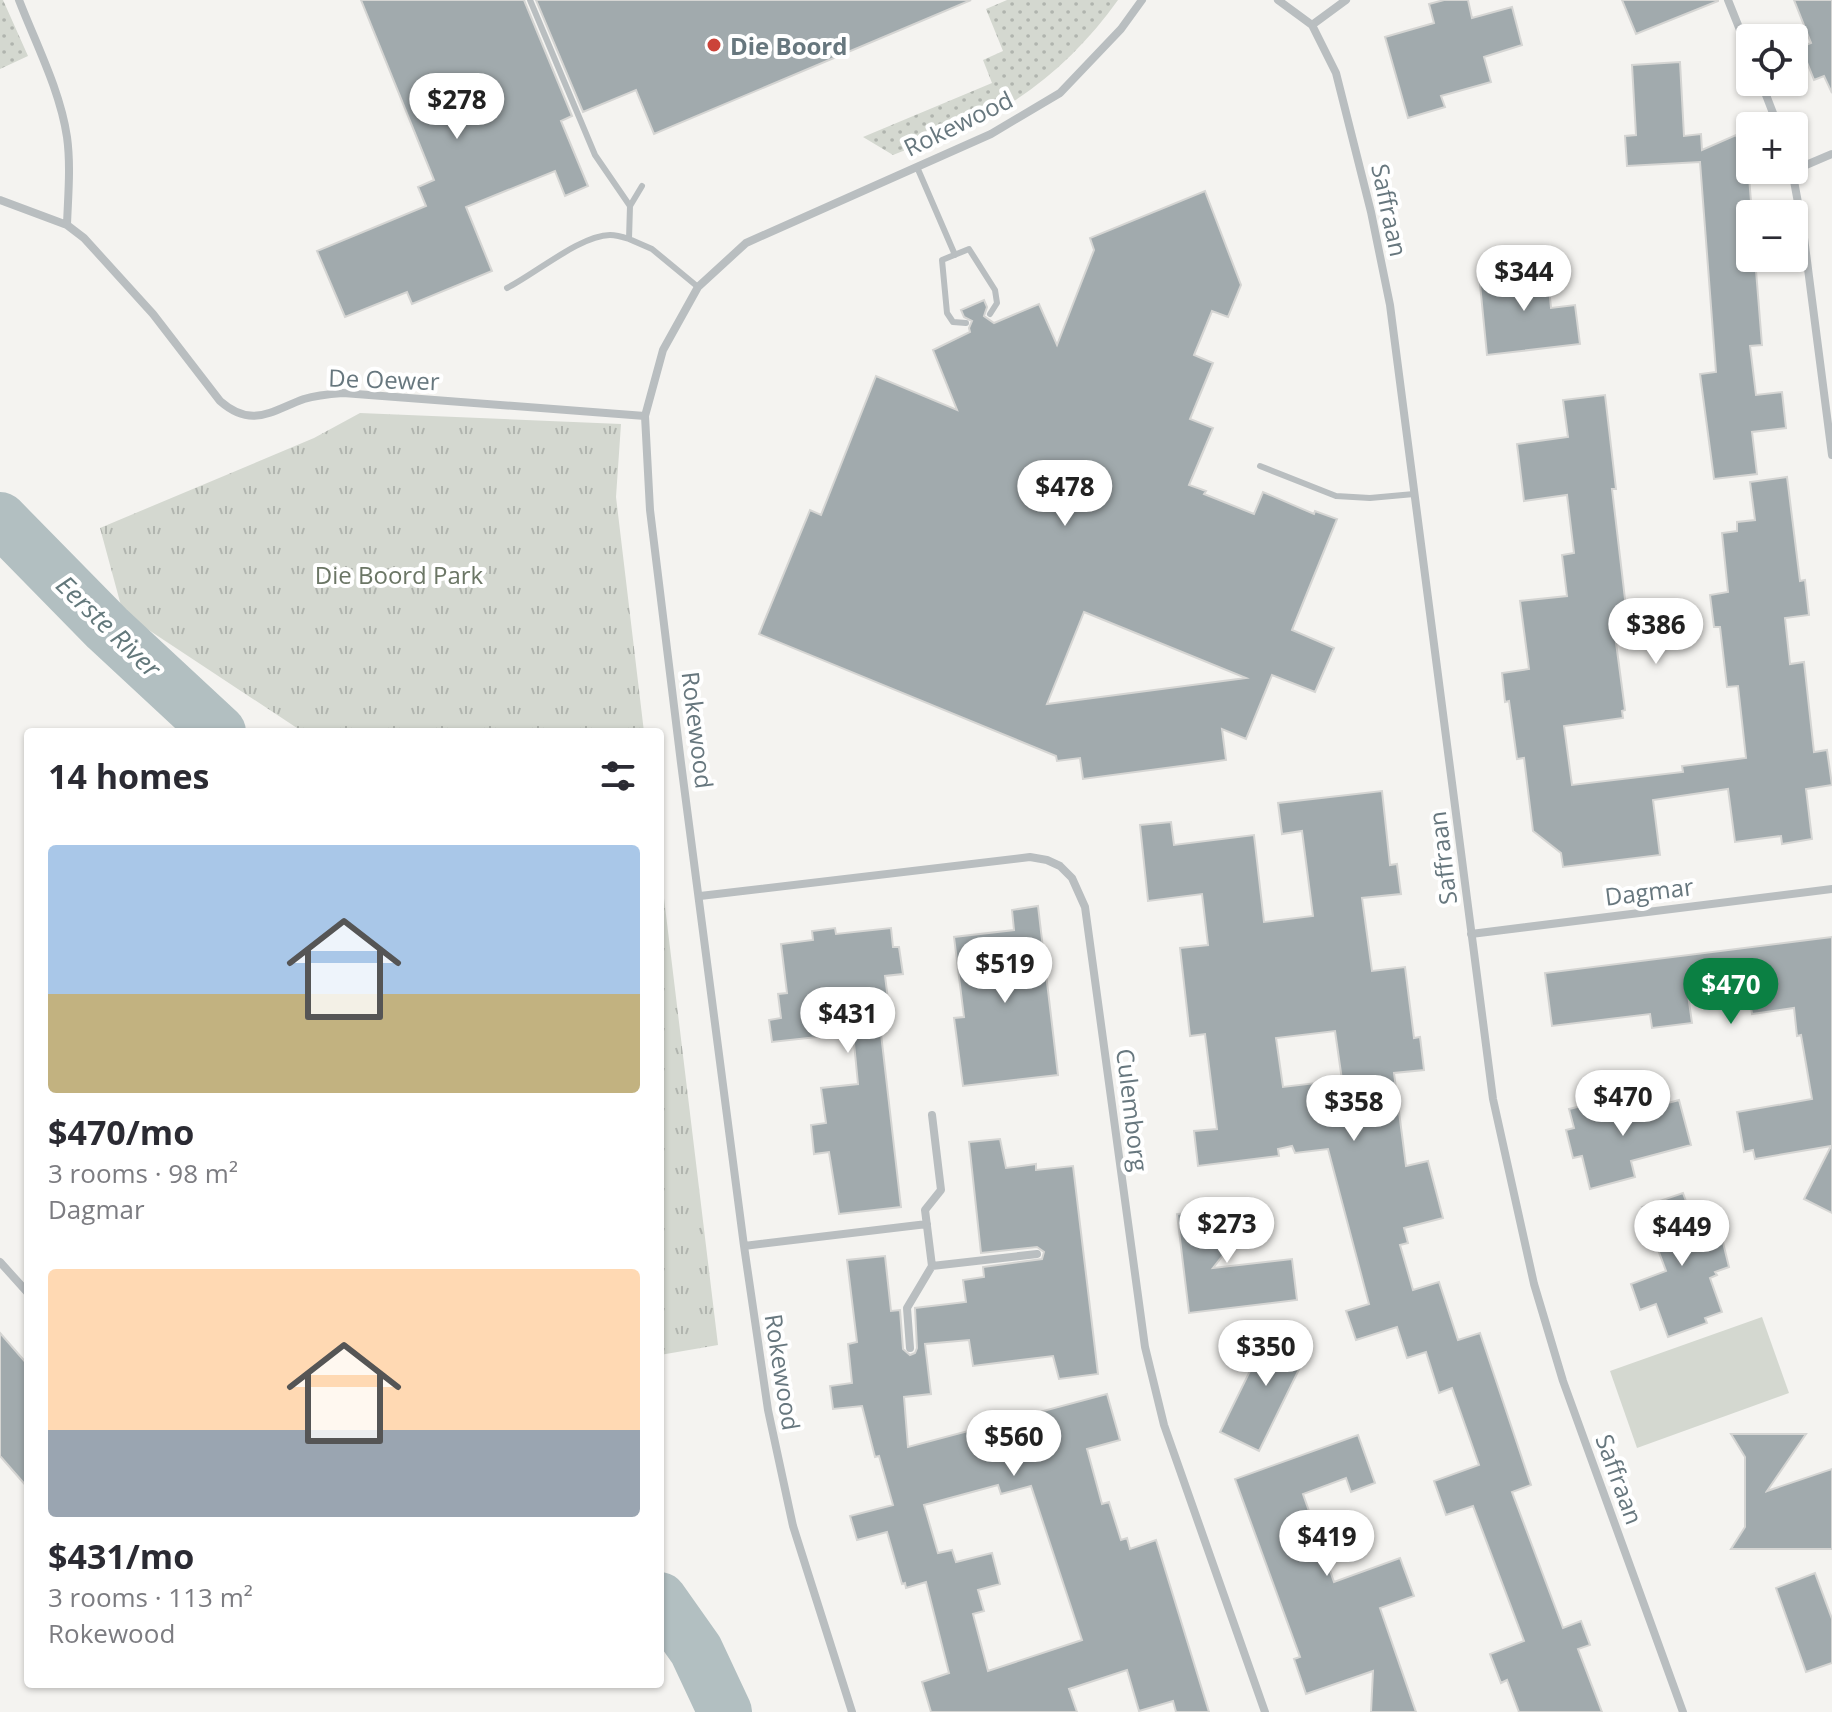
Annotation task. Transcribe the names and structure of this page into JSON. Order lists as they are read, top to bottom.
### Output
{
  "streets": {
    "street": [
      "Rokewood",
      "Saffraan",
      "De Oewer",
      "Dagmar",
      "Culemborg"
    ]
  },
  "crossings": [
    ["Rokewood", "De Oewer"],
    ["Rokewood", "Culemborg"],
    ["Saffraan", "Dagmar"]
  ],
  "water": ["Eerste River"],
  "parks": ["Die Boord Park"],
  "places": ["Die Boord"],
  "page": {
    "map_buttons": ["+", "−"],
    "price": [
      "$278",
      "$344",
      "$478",
      "$386",
      "$519",
      "$470",
      "$431",
      "$470",
      "$358",
      "$273",
      "$449",
      "$350",
      "$560",
      "$419"
    ],
    "heading": "14 homes",
    "list": [
      {
        "name": "$470/mo",
        "note": "3 rooms · 98 m² · Dagmar"
      },
      {
        "name": "$431/mo",
        "note": "3 rooms · 113 m² · Rokewood"
      }
    ]
  }
}
